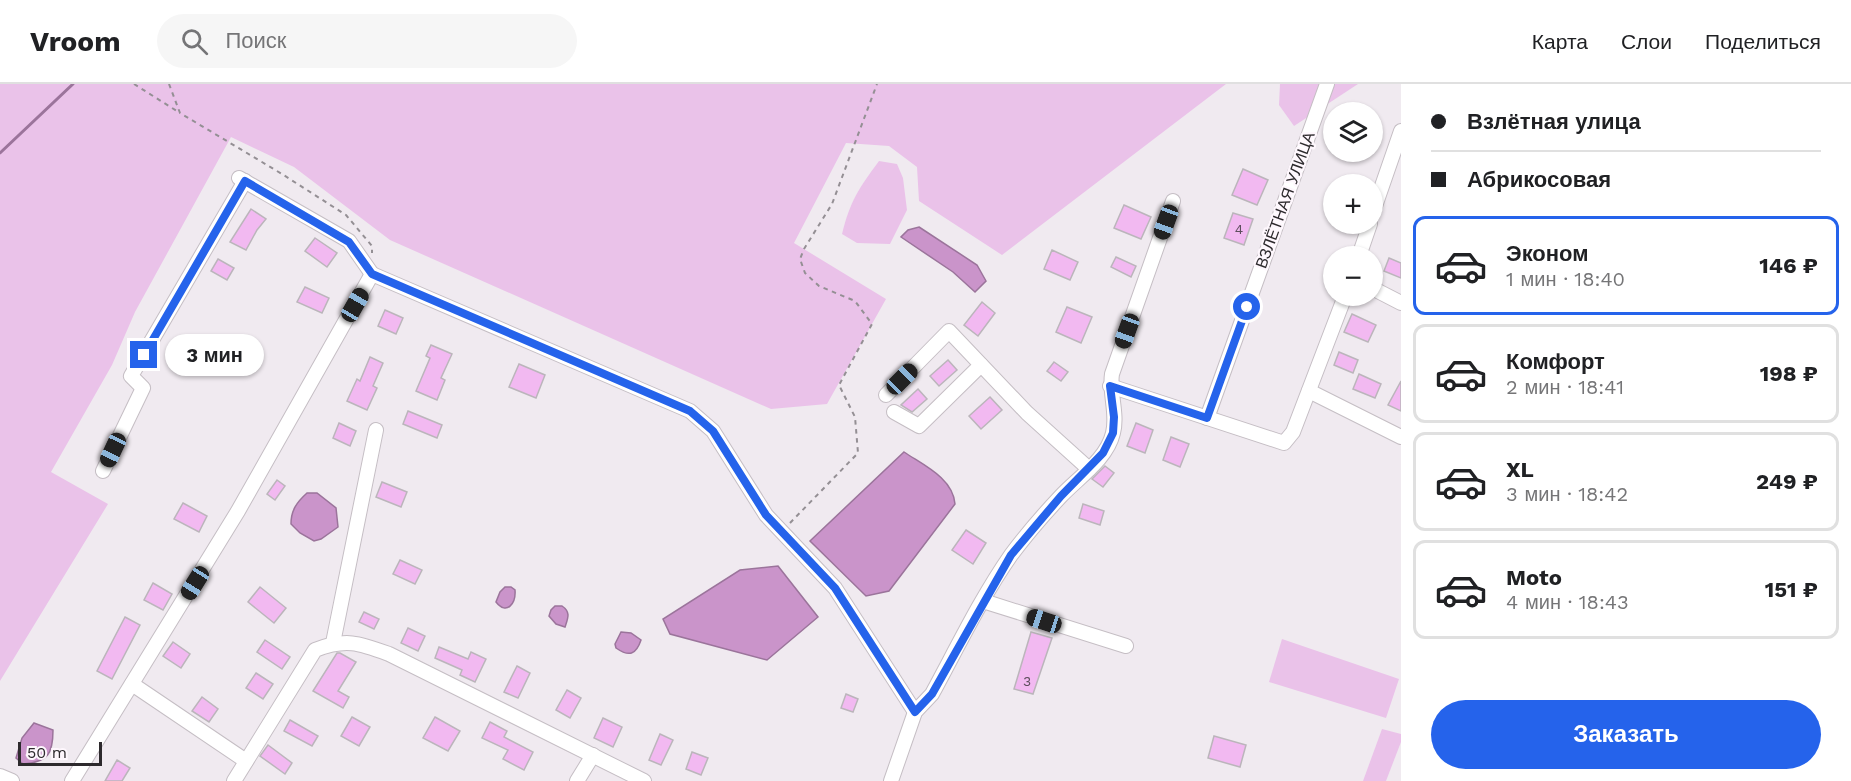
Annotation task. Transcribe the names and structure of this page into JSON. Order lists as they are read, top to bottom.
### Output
{
  "streets": {
    "street": ["ВЗЛЁТНАЯ УЛИЦА"]
  },
  "house_numbers": ["4", "3"],
  "scale_bar": "50 m",
  "page": {
    "header": "Vroom",
    "search": "Поиск",
    "nav": ["Карта", "Слои", "Поделиться"],
    "banner": ["Взлётная улица", "Абрикосовая"],
    "map_buttons": ["+", "−"],
    "list": [
      {
        "name": "Эконом",
        "note": "1 мин · 18:40",
        "value": "146 ₽"
      },
      {
        "name": "Комфорт",
        "note": "2 мин · 18:41",
        "value": "198 ₽"
      },
      {
        "name": "XL",
        "note": "3 мин · 18:42",
        "value": "249 ₽"
      },
      {
        "name": "Moto",
        "note": "4 мин · 18:43",
        "value": "151 ₽"
      }
    ],
    "bubble": "3 мин",
    "buttons": "Заказать",
    "scale": "50 m"
  }
}
